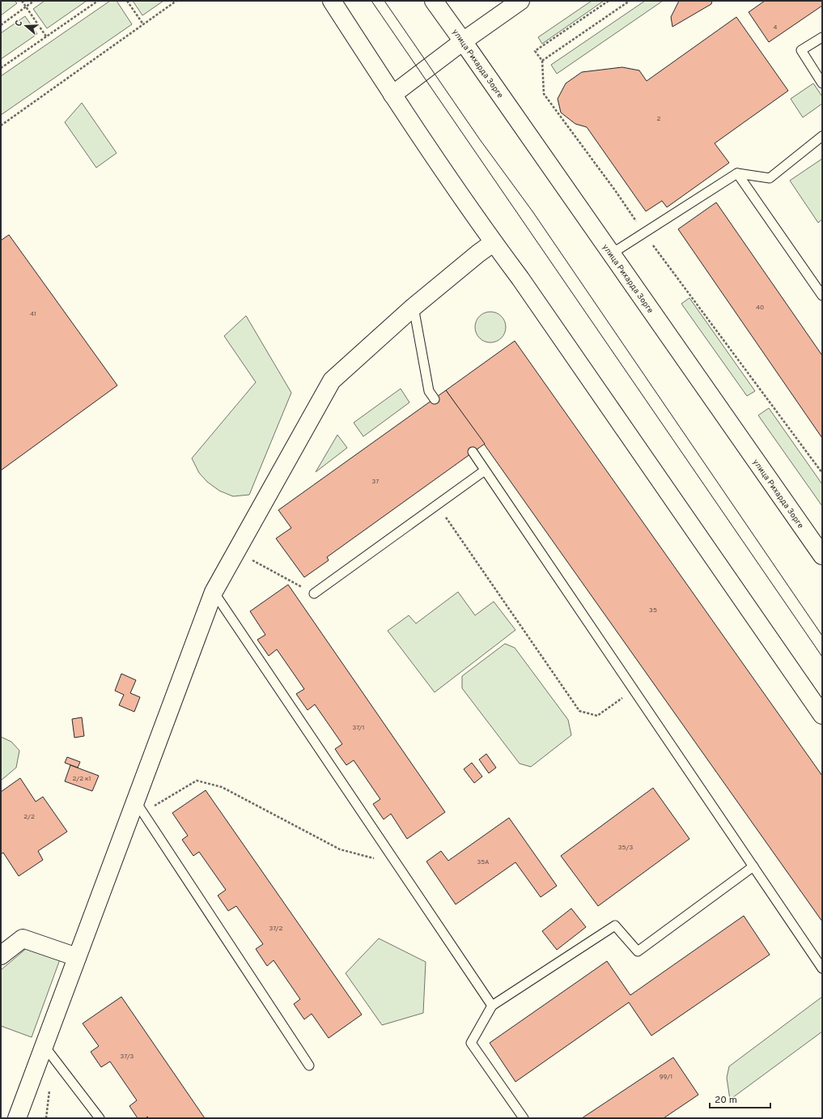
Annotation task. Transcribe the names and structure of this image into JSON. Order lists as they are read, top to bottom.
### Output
{
  "streets": {
    "street": ["улица Рихарда Зорге"]
  },
  "house_numbers": [
    "4",
    "2",
    "40",
    "41",
    "37",
    "35",
    "37/1",
    "2/2 к1",
    "2/2",
    "35/3",
    "35А",
    "37/2",
    "37/3",
    "99/1"
  ],
  "scale_bar": "20 m",
  "north": "left"
}
